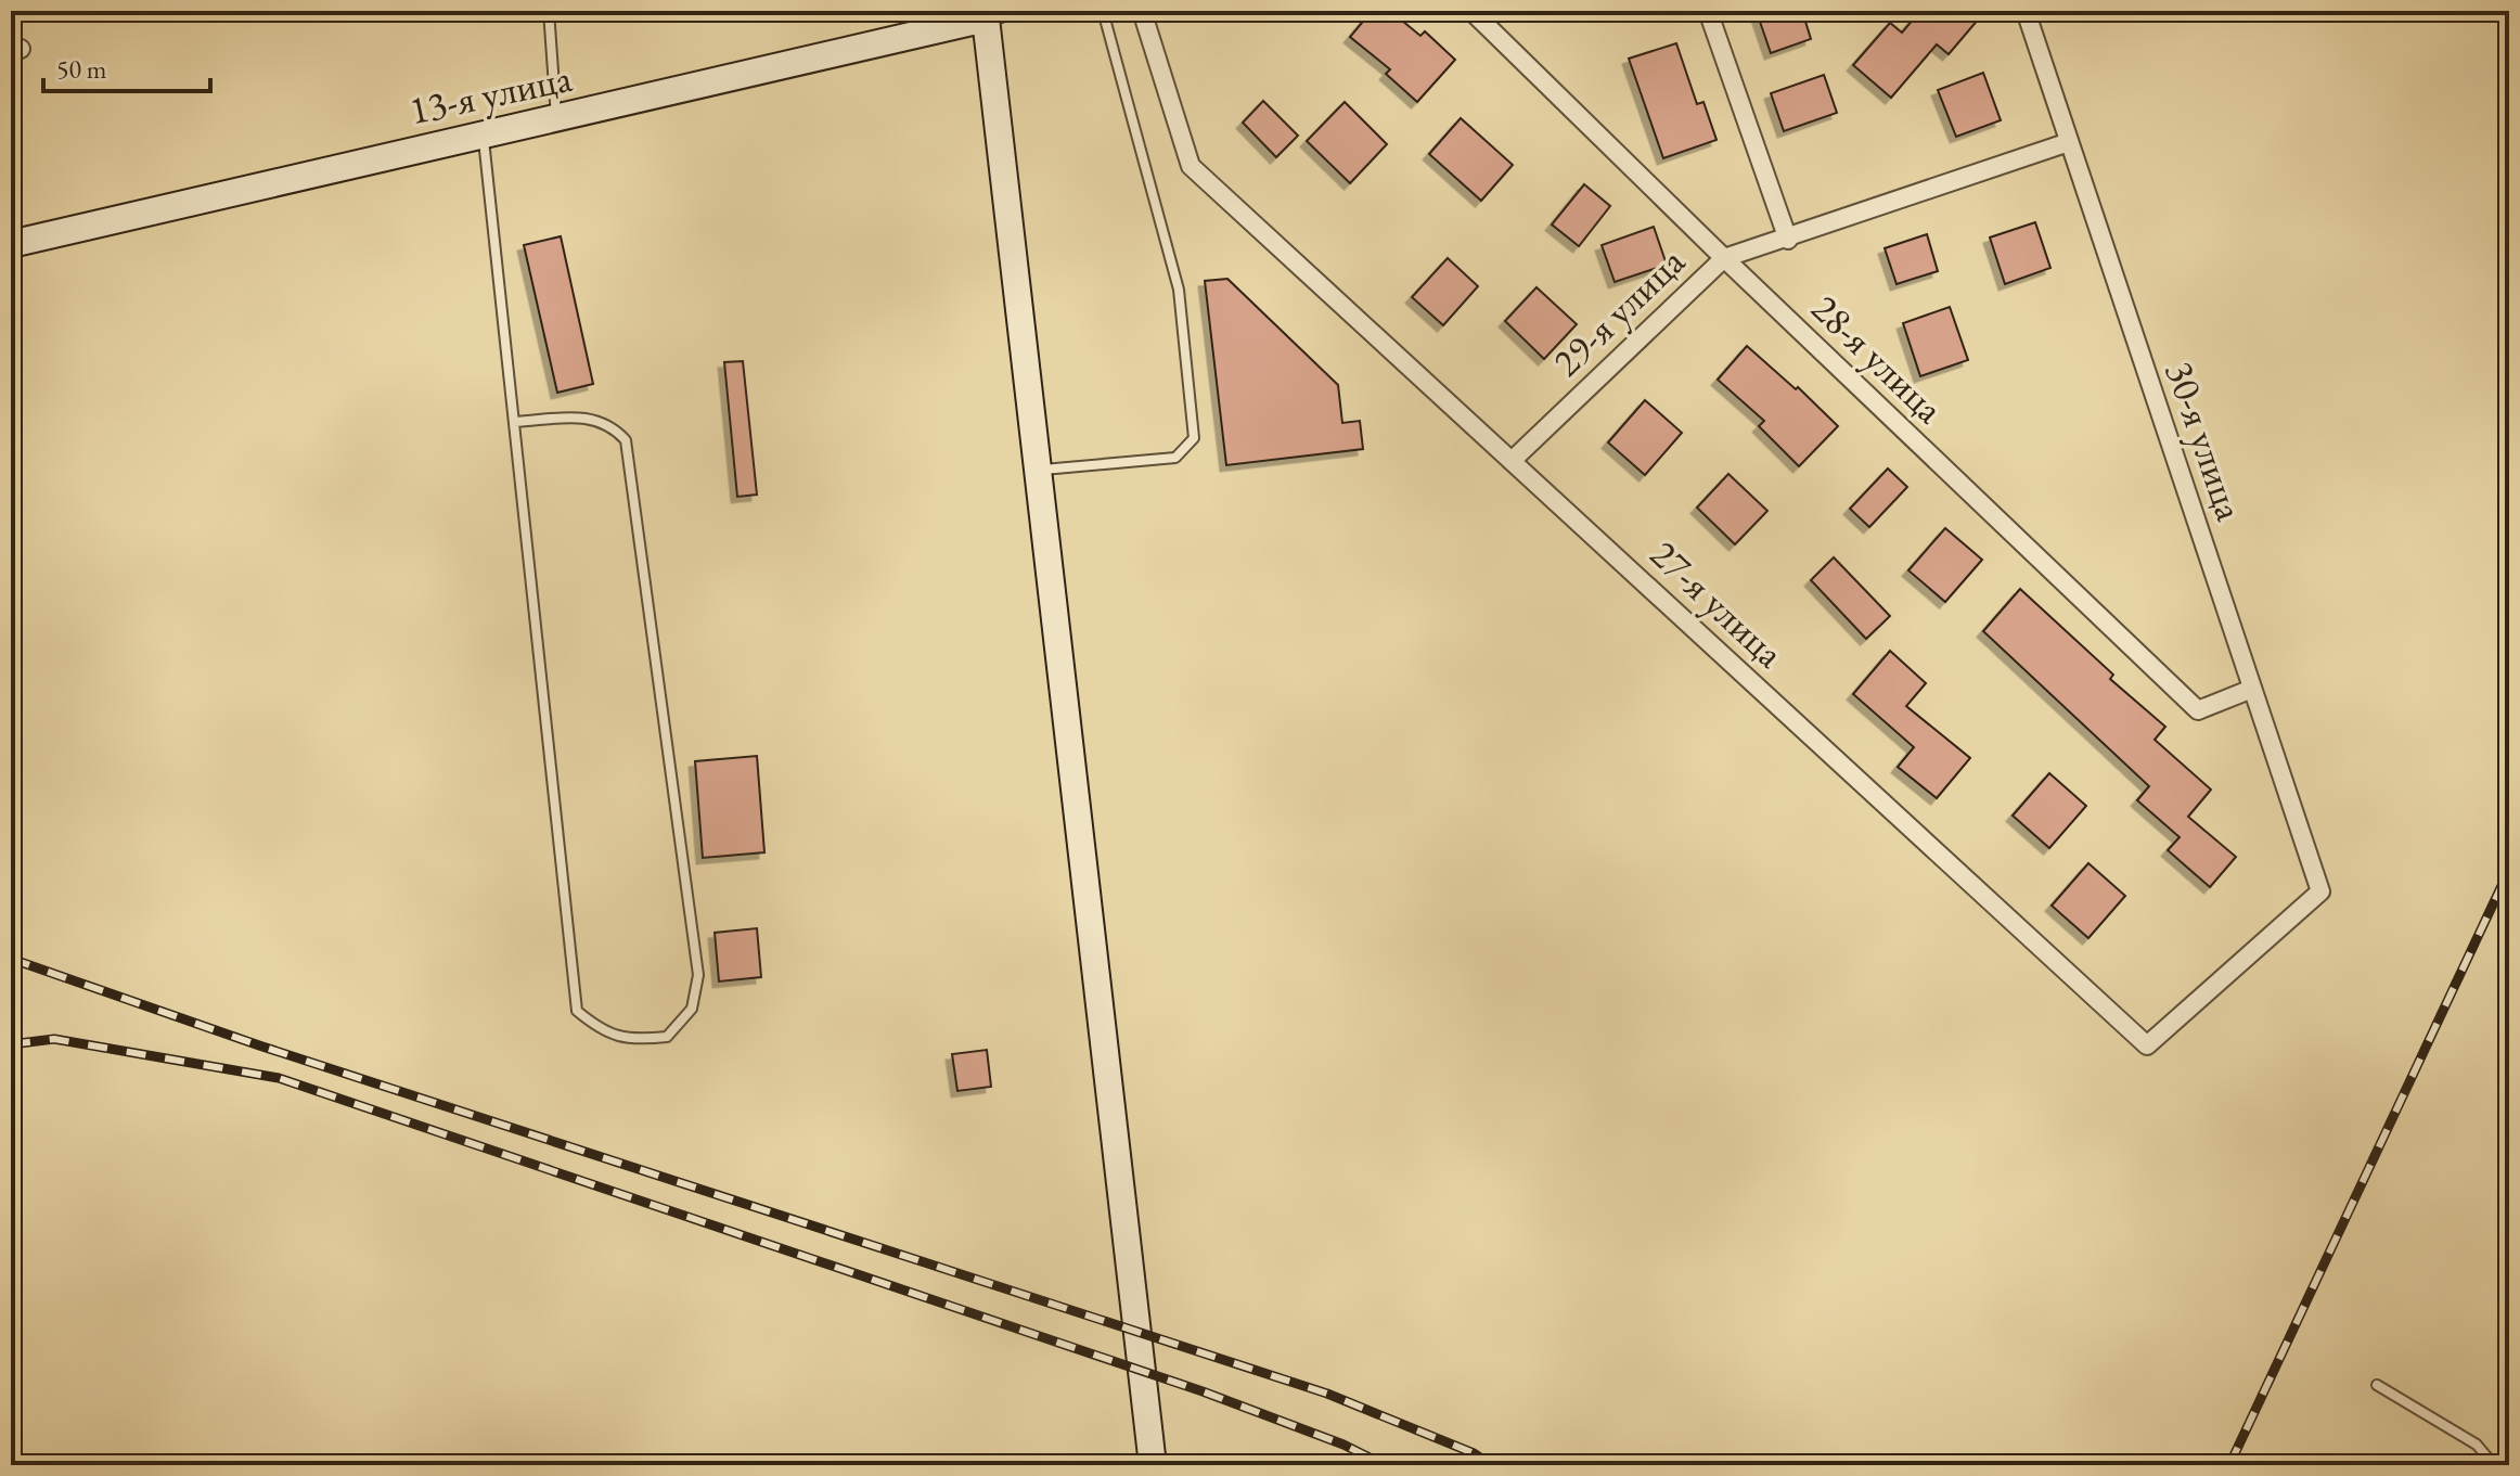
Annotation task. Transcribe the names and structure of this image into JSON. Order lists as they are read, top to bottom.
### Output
{
  "streets": {
    "street": [
      "13-я улица",
      "29-я улица",
      "28-я улица",
      "30-я улица",
      "27-я улица"
    ]
  },
  "crossings": [
    ["29-я улица", "28-я улица"],
    ["29-я улица", "30-я улица"],
    ["29-я улица", "27-я улица"],
    ["28-я улица", "30-я улица"],
    ["30-я улица", "27-я улица"]
  ],
  "scale_bar": "50 m"
}
